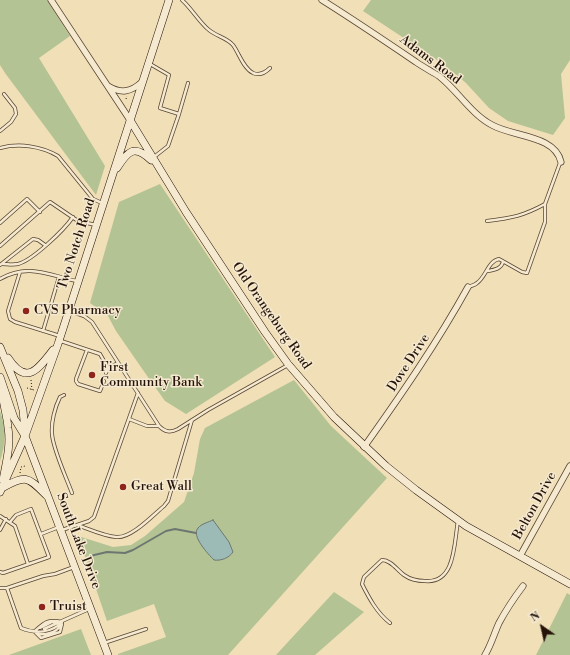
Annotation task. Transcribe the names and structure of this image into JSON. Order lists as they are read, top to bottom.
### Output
{
  "streets": {
    "street": [
      "Adams Road",
      "Two Notch Road",
      "Old Orangeburg Road",
      "Dove Drive",
      "Belton Drive",
      "South Lake Drive"
    ]
  },
  "crossings": [
    ["Two Notch Road", "Old Orangeburg Road"],
    ["Two Notch Road", "South Lake Drive"],
    ["Old Orangeburg Road", "Dove Drive"],
    ["Old Orangeburg Road", "Belton Drive"]
  ],
  "places": [
    "CVS Pharmacy",
    "First Community Bank",
    "Great Wall",
    "Truist"
  ],
  "north": "top left"
}
